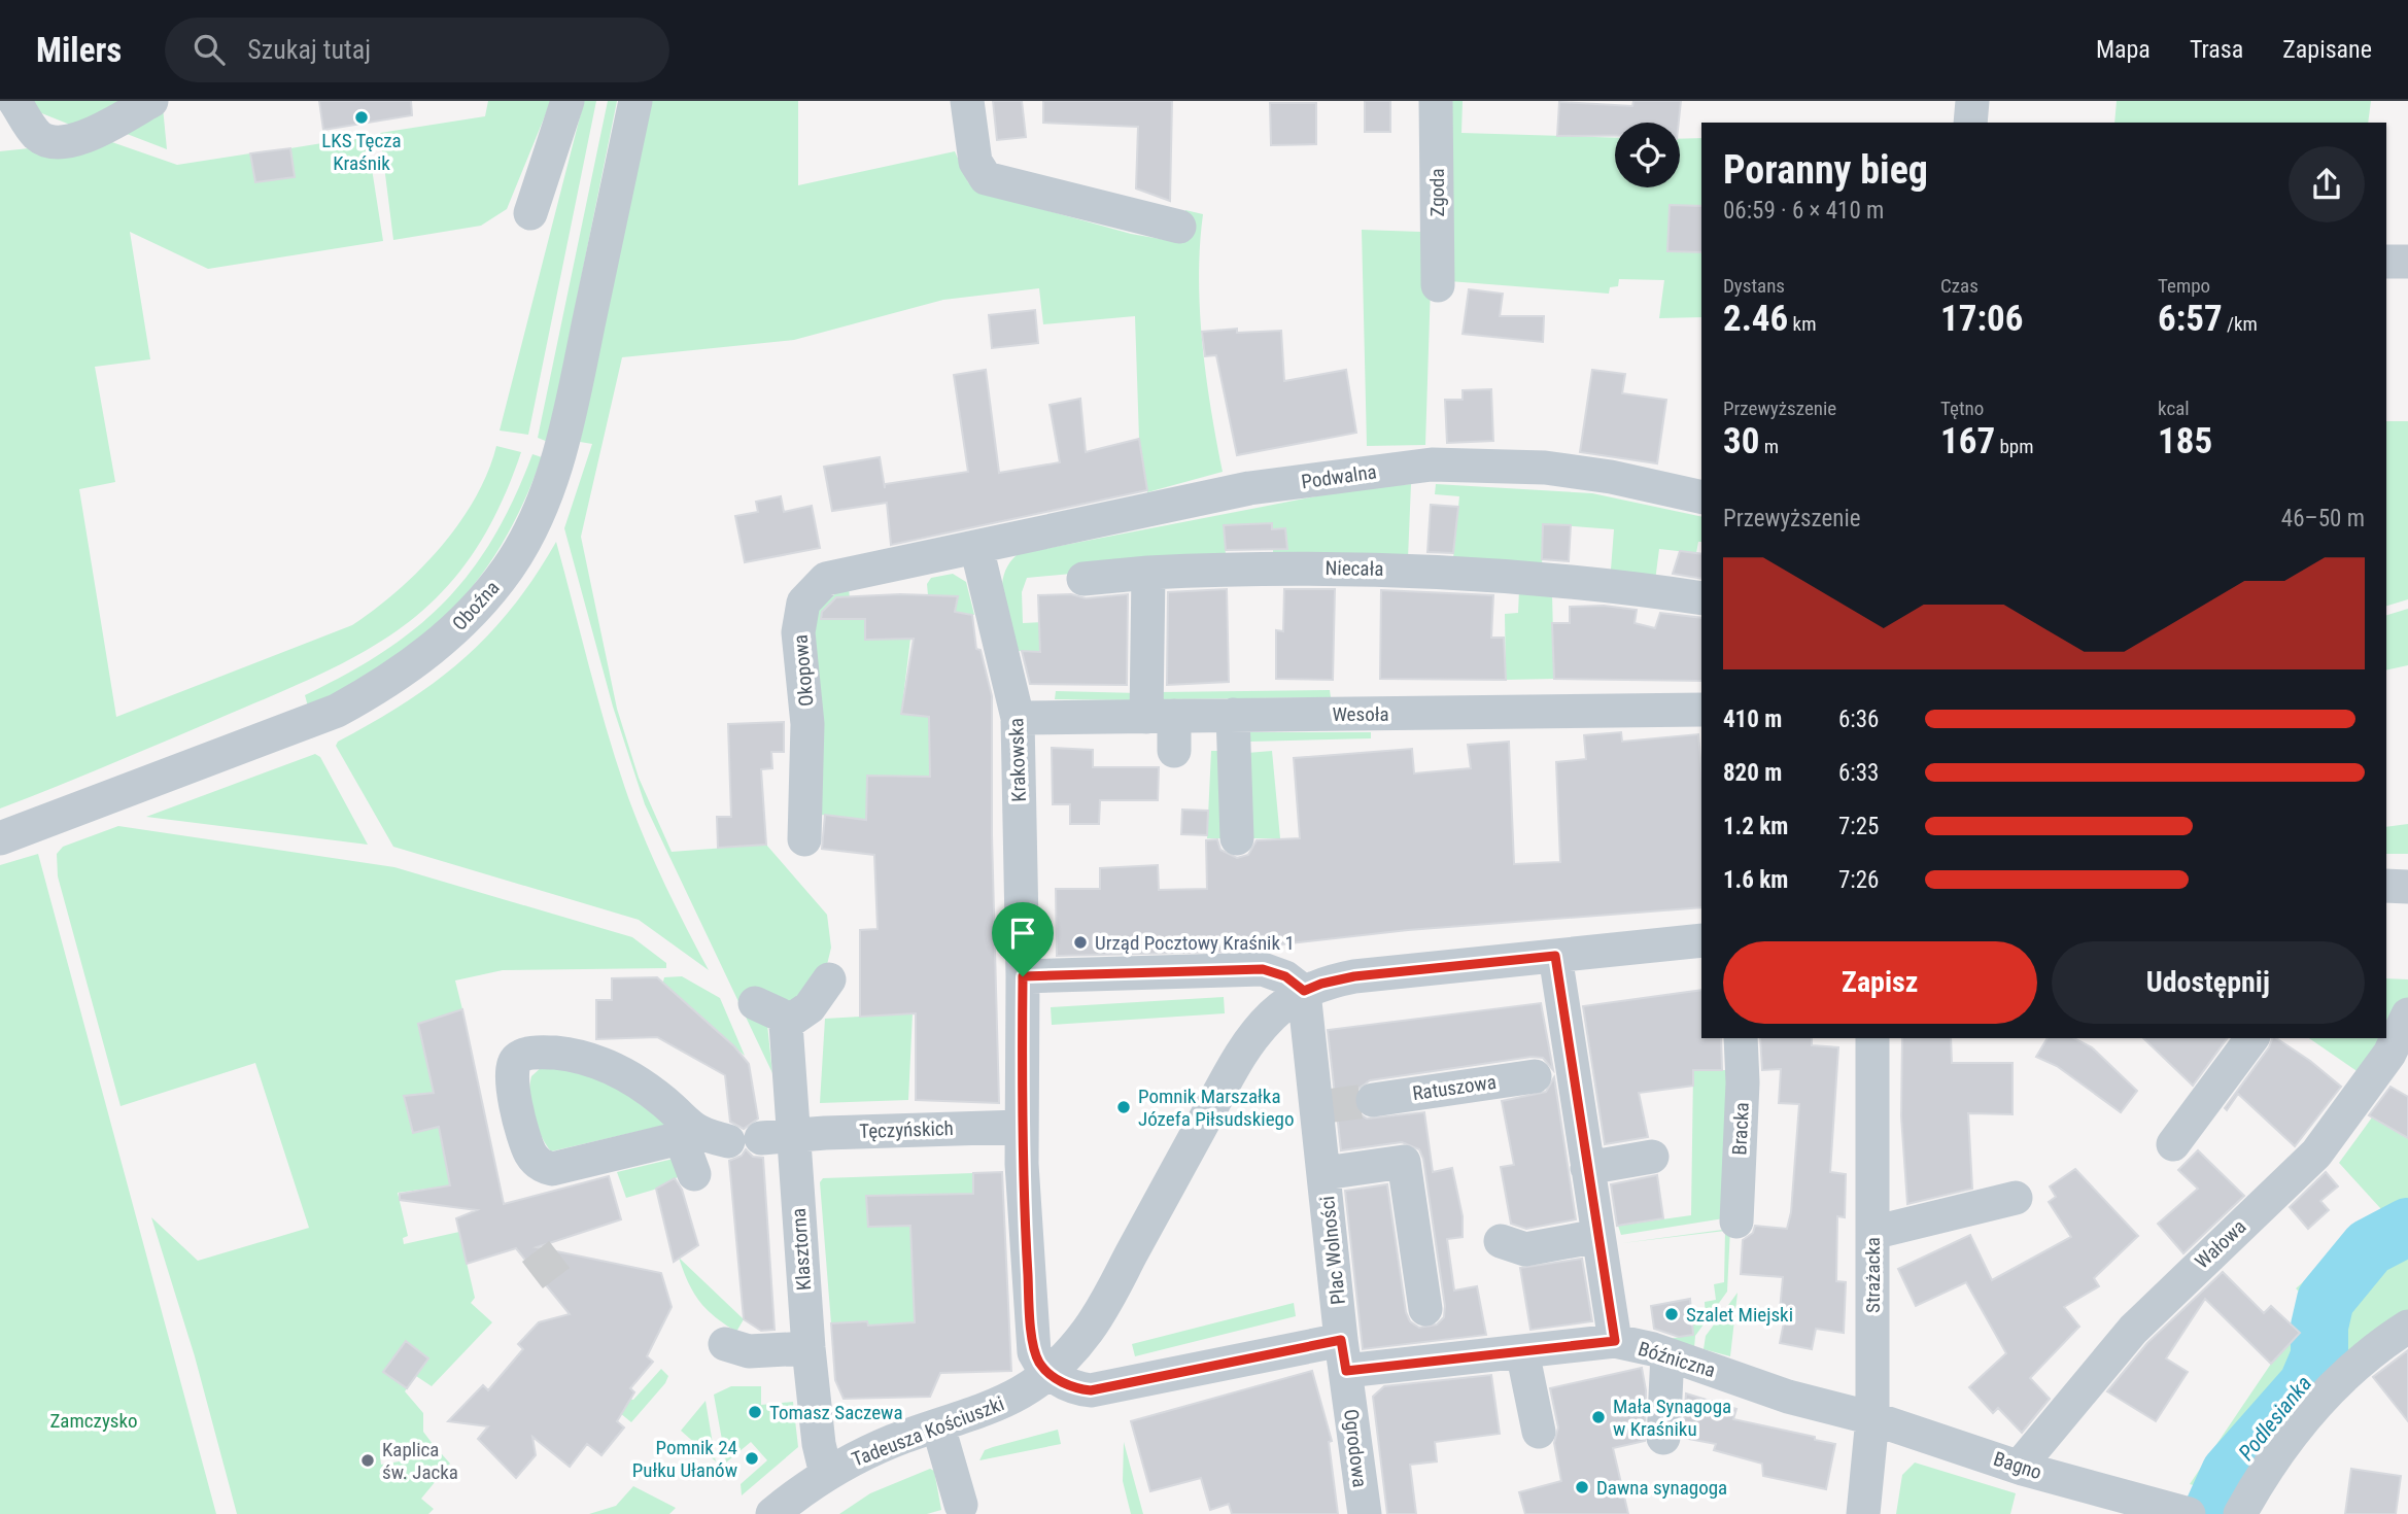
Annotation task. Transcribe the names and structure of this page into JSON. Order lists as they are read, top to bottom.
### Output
{
  "streets": {
    "street": [
      "Zgoda",
      "Podwalna",
      "Niecała",
      "Oboźna",
      "Okopowa",
      "Wesoła",
      "Krakowska",
      "Ratuszowa",
      "Bracka",
      "Tęczyńskich",
      "Wałowa",
      "Klasztorna",
      "Plac Wolności",
      "Strażacka",
      "Bóźniczna",
      "Tadeusza Kościuszki",
      "Ogrodowa",
      "Bagno"
    ]
  },
  "crossings": [
    ["Podwalna", "Okopowa"],
    ["Podwalna", "Krakowska"],
    ["Okopowa", "Krakowska"],
    ["Wesoła", "Krakowska"],
    ["Tęczyńskich", "Klasztorna"],
    ["Wałowa", "Bagno"],
    ["Klasztorna", "Tadeusza Kościuszki"],
    ["Plac Wolności", "Bóźniczna"],
    ["Plac Wolności", "Ogrodowa"],
    ["Strażacka", "Bóźniczna"],
    ["Strażacka", "Bagno"],
    ["Bóźniczna", "Ogrodowa"],
    ["Bóźniczna", "Bagno"]
  ],
  "water": ["Podlesianka"],
  "parks": ["Zamczysko"],
  "places": [
    "LKS Tęcza Kraśnik",
    "Urząd Pocztowy Kraśnik 1",
    "Pomnik Marszałka Józefa Piłsudskiego",
    "Szalet Miejski",
    "Tomasz Saczewa",
    "Mała Synagoga w Kraśniku",
    "Pomnik 24 Pułku Ułanów",
    "Kaplica św. Jacka",
    "Dawna synagoga"
  ],
  "page": {
    "header": "Milers",
    "search": "Szukaj tutaj",
    "nav": ["Mapa", "Trasa", "Zapisane"],
    "heading": ["Poranny bieg", "06:59 · 6 × 410 m"],
    "stats": [
      ["Dystans", "2.46 km"],
      ["Czas", "17:06"],
      ["Tempo", "6:57 /km"],
      ["Przewyższenie", "30 m"],
      ["Tętno", "167 bpm"],
      ["kcal", "185"]
    ],
    "chart": ["Przewyższenie", "46–50 m"],
    "list": [
      {
        "name": "410 m",
        "note": "6:36"
      },
      {
        "name": "820 m",
        "note": "6:33"
      },
      {
        "name": "1.2 km",
        "note": "7:25"
      },
      {
        "name": "1.6 km",
        "note": "7:26"
      }
    ],
    "buttons": ["Zapisz", "Udostępnij"]
  }
}
